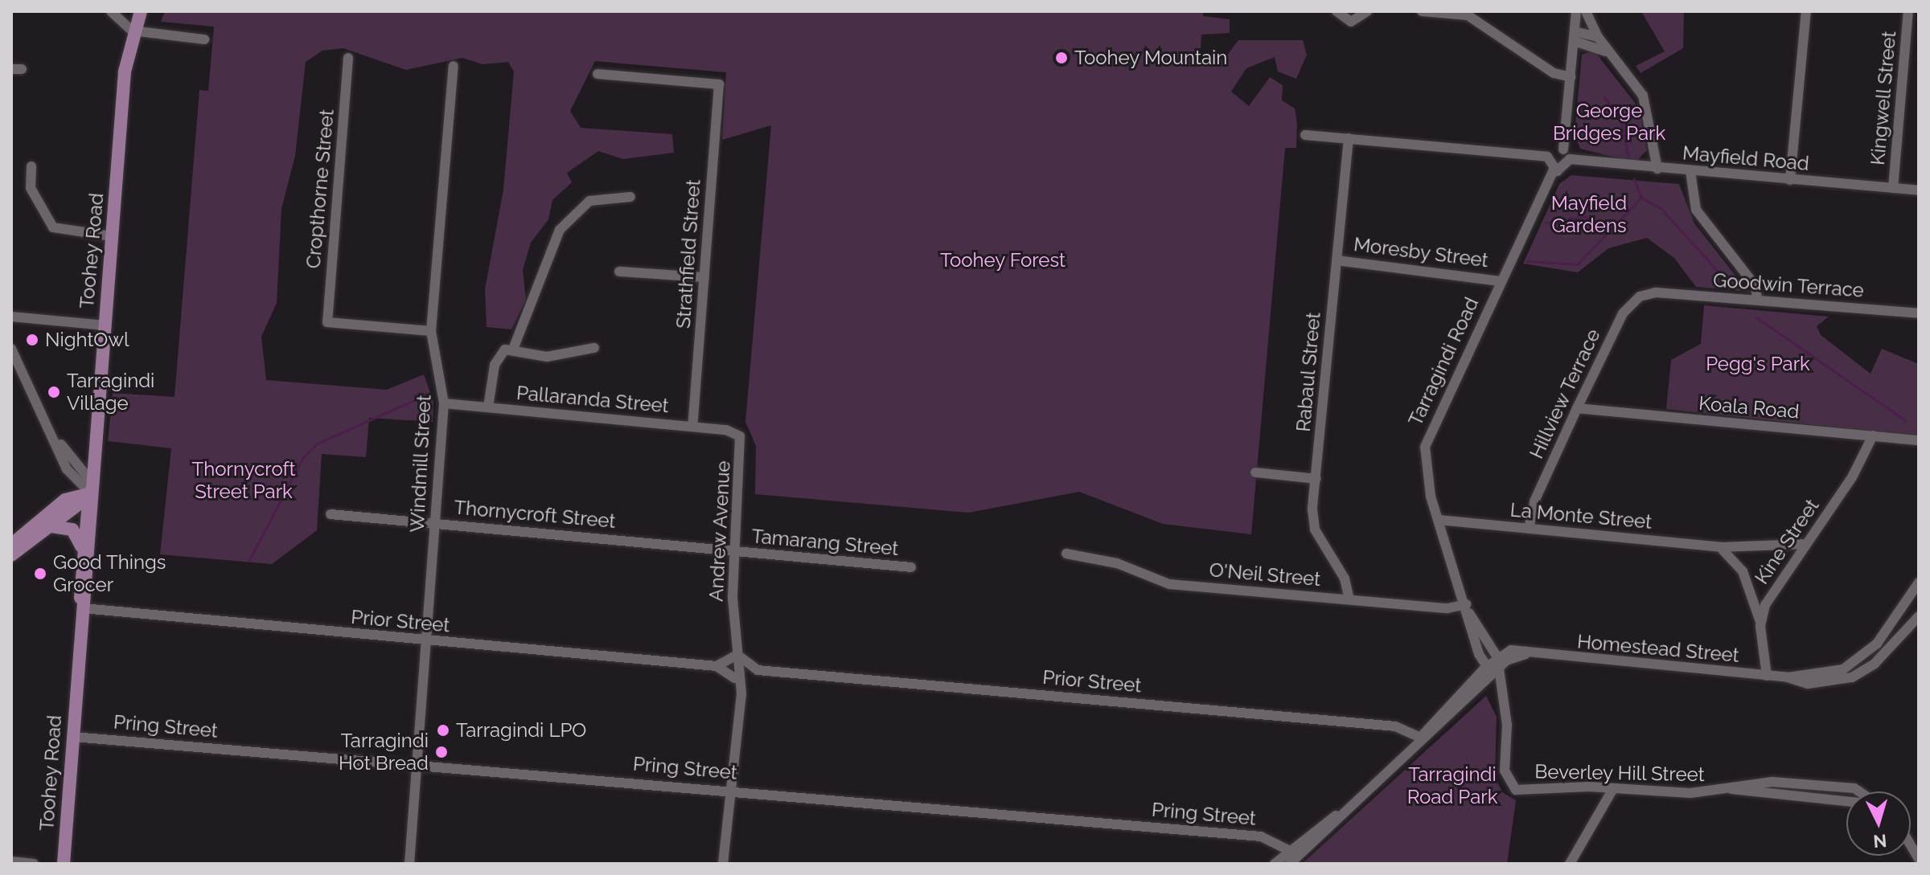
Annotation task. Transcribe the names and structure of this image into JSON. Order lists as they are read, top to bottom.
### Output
{
  "streets": {
    "main road": ["Toohey Road"],
    "street": [
      "Kingwell Street",
      "Mayfield Road",
      "Cropthorne Street",
      "Moresby Street",
      "Strathfield Street",
      "Goodwin Terrace",
      "Tarragindi Road",
      "Rabaul Street",
      "Hillview Terrace",
      "Pallaranda Street",
      "Koala Road",
      "Windmill Street",
      "Thornycroft Street",
      "La Monte Street",
      "Andrew Avenue",
      "Kine Street",
      "Tamarang Street",
      "O'Neil Street",
      "Prior Street",
      "Homestead Street",
      "Pring Street",
      "Beverley Hill Street"
    ]
  },
  "crossings": [
    ["Kingwell Street", "Mayfield Road"],
    ["Cropthorne Street", "Windmill Street"],
    ["Toohey Road", "Prior Street"],
    ["Toohey Road", "Pring Street"],
    ["Moresby Street", "Tarragindi Road"],
    ["Moresby Street", "Rabaul Street"],
    ["Strathfield Street", "Pallaranda Street"],
    ["Goodwin Terrace", "Hillview Terrace"],
    ["Tarragindi Road", "La Monte Street"],
    ["Tarragindi Road", "O'Neil Street"],
    ["Tarragindi Road", "Homestead Street"],
    ["Tarragindi Road", "Beverley Hill Street"],
    ["Rabaul Street", "O'Neil Street"],
    ["Hillview Terrace", "Koala Road"],
    ["Hillview Terrace", "La Monte Street"],
    ["Pallaranda Street", "Windmill Street"],
    ["Pallaranda Street", "Andrew Avenue"],
    ["Koala Road", "Kine Street"],
    ["Windmill Street", "Thornycroft Street"],
    ["Windmill Street", "Prior Street"],
    ["Windmill Street", "Pring Street"],
    ["Thornycroft Street", "Andrew Avenue"],
    ["Thornycroft Street", "Tamarang Street"],
    ["La Monte Street", "Kine Street"],
    ["Andrew Avenue", "Tamarang Street"],
    ["Andrew Avenue", "Prior Street"],
    ["Andrew Avenue", "Pring Street"]
  ],
  "parks": [
    "George Bridges Park",
    "Mayfield Gardens",
    "Toohey Forest",
    "Pegg's Park",
    "Thornycroft Street Park",
    "Tarragindi Road Park"
  ],
  "places": [
    "Toohey Mountain",
    "NightOwl",
    "Tarragindi Village",
    "Good Things Grocer",
    "Tarragindi LPO",
    "Tarragindi Hot Bread"
  ],
  "north": "bottom"
}
